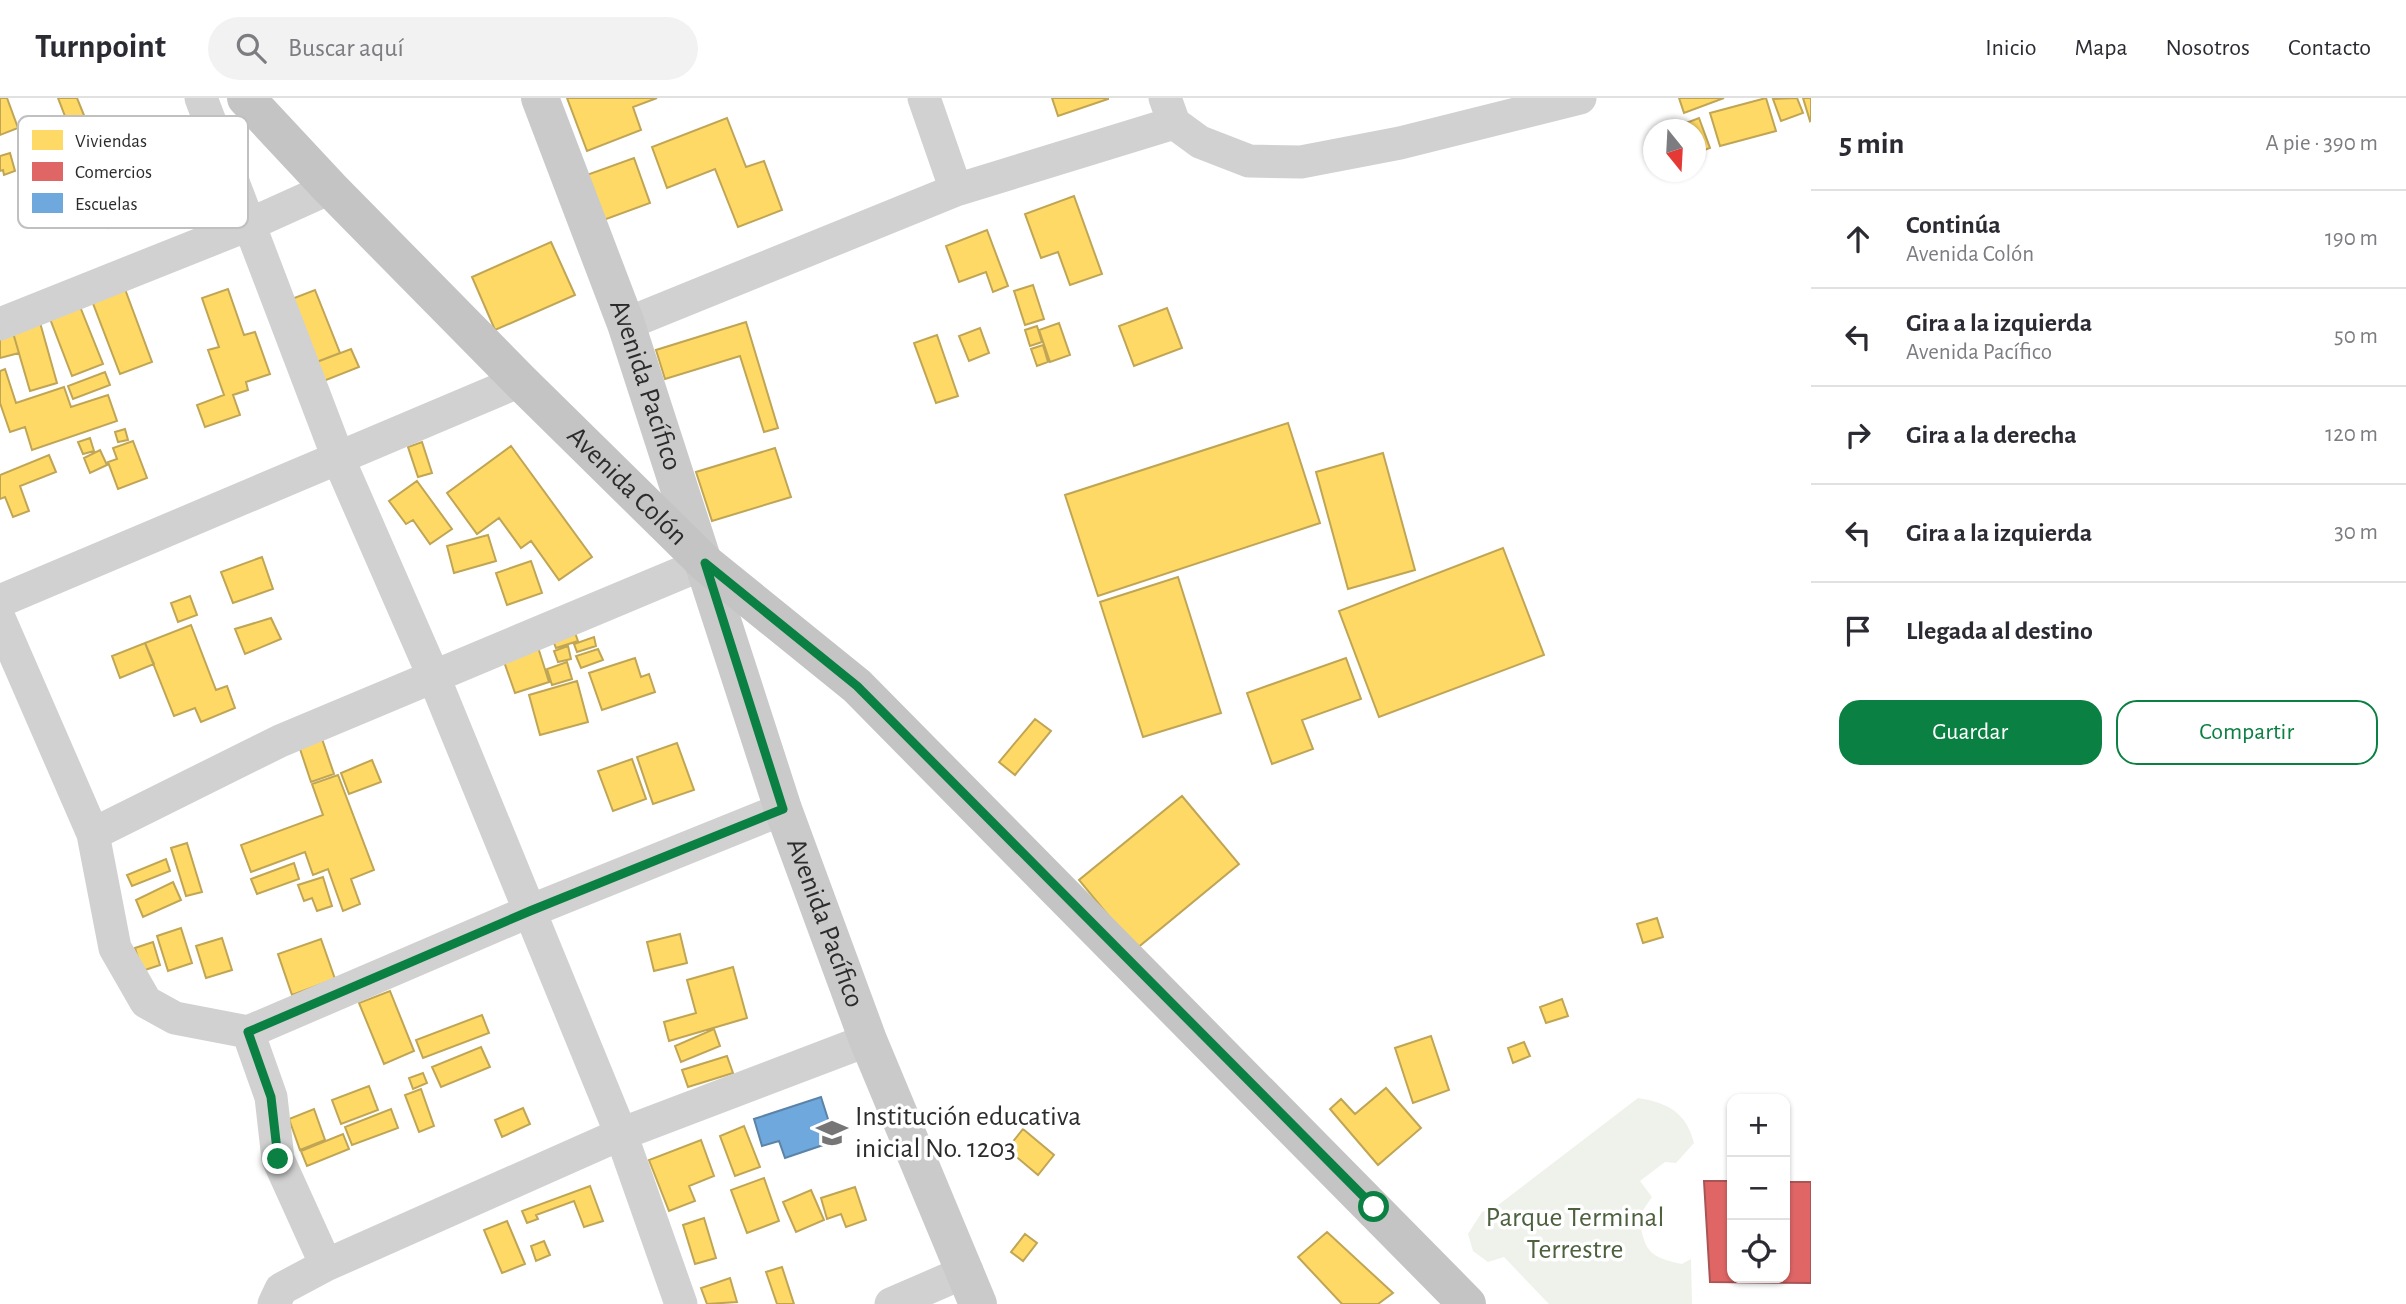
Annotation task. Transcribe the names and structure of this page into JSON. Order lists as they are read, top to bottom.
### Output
{
  "streets": {
    "main road": ["Avenida Colón"],
    "street": ["Avenida Pacífico"]
  },
  "crossings": [
    ["Avenida Pacífico", "Avenida Colón"]
  ],
  "parks": ["Parque Terminal Terrestre"],
  "places": {
    "school or university": ["Institución educativa inicial No. 1203"]
  },
  "legend": ["Viviendas", "Comercios", "Escuelas"],
  "north": "bottom",
  "page": {
    "header": "Turnpoint",
    "search": "Buscar aquí",
    "nav": [
      "Inicio",
      "Mapa",
      "Nosotros",
      "Contacto"
    ],
    "heading": ["5 min", "A pie · 390 m"],
    "list": [
      ["Continúa", "Avenida Colón", "190 m"],
      ["Gira a la izquierda", "Avenida Pacífico", "50 m"],
      ["Gira a la derecha", "120 m"],
      ["Gira a la izquierda", "30 m"],
      "Llegada al destino"
    ],
    "buttons": ["Guardar", "Compartir"],
    "map_buttons": ["+", "−"]
  }
}
